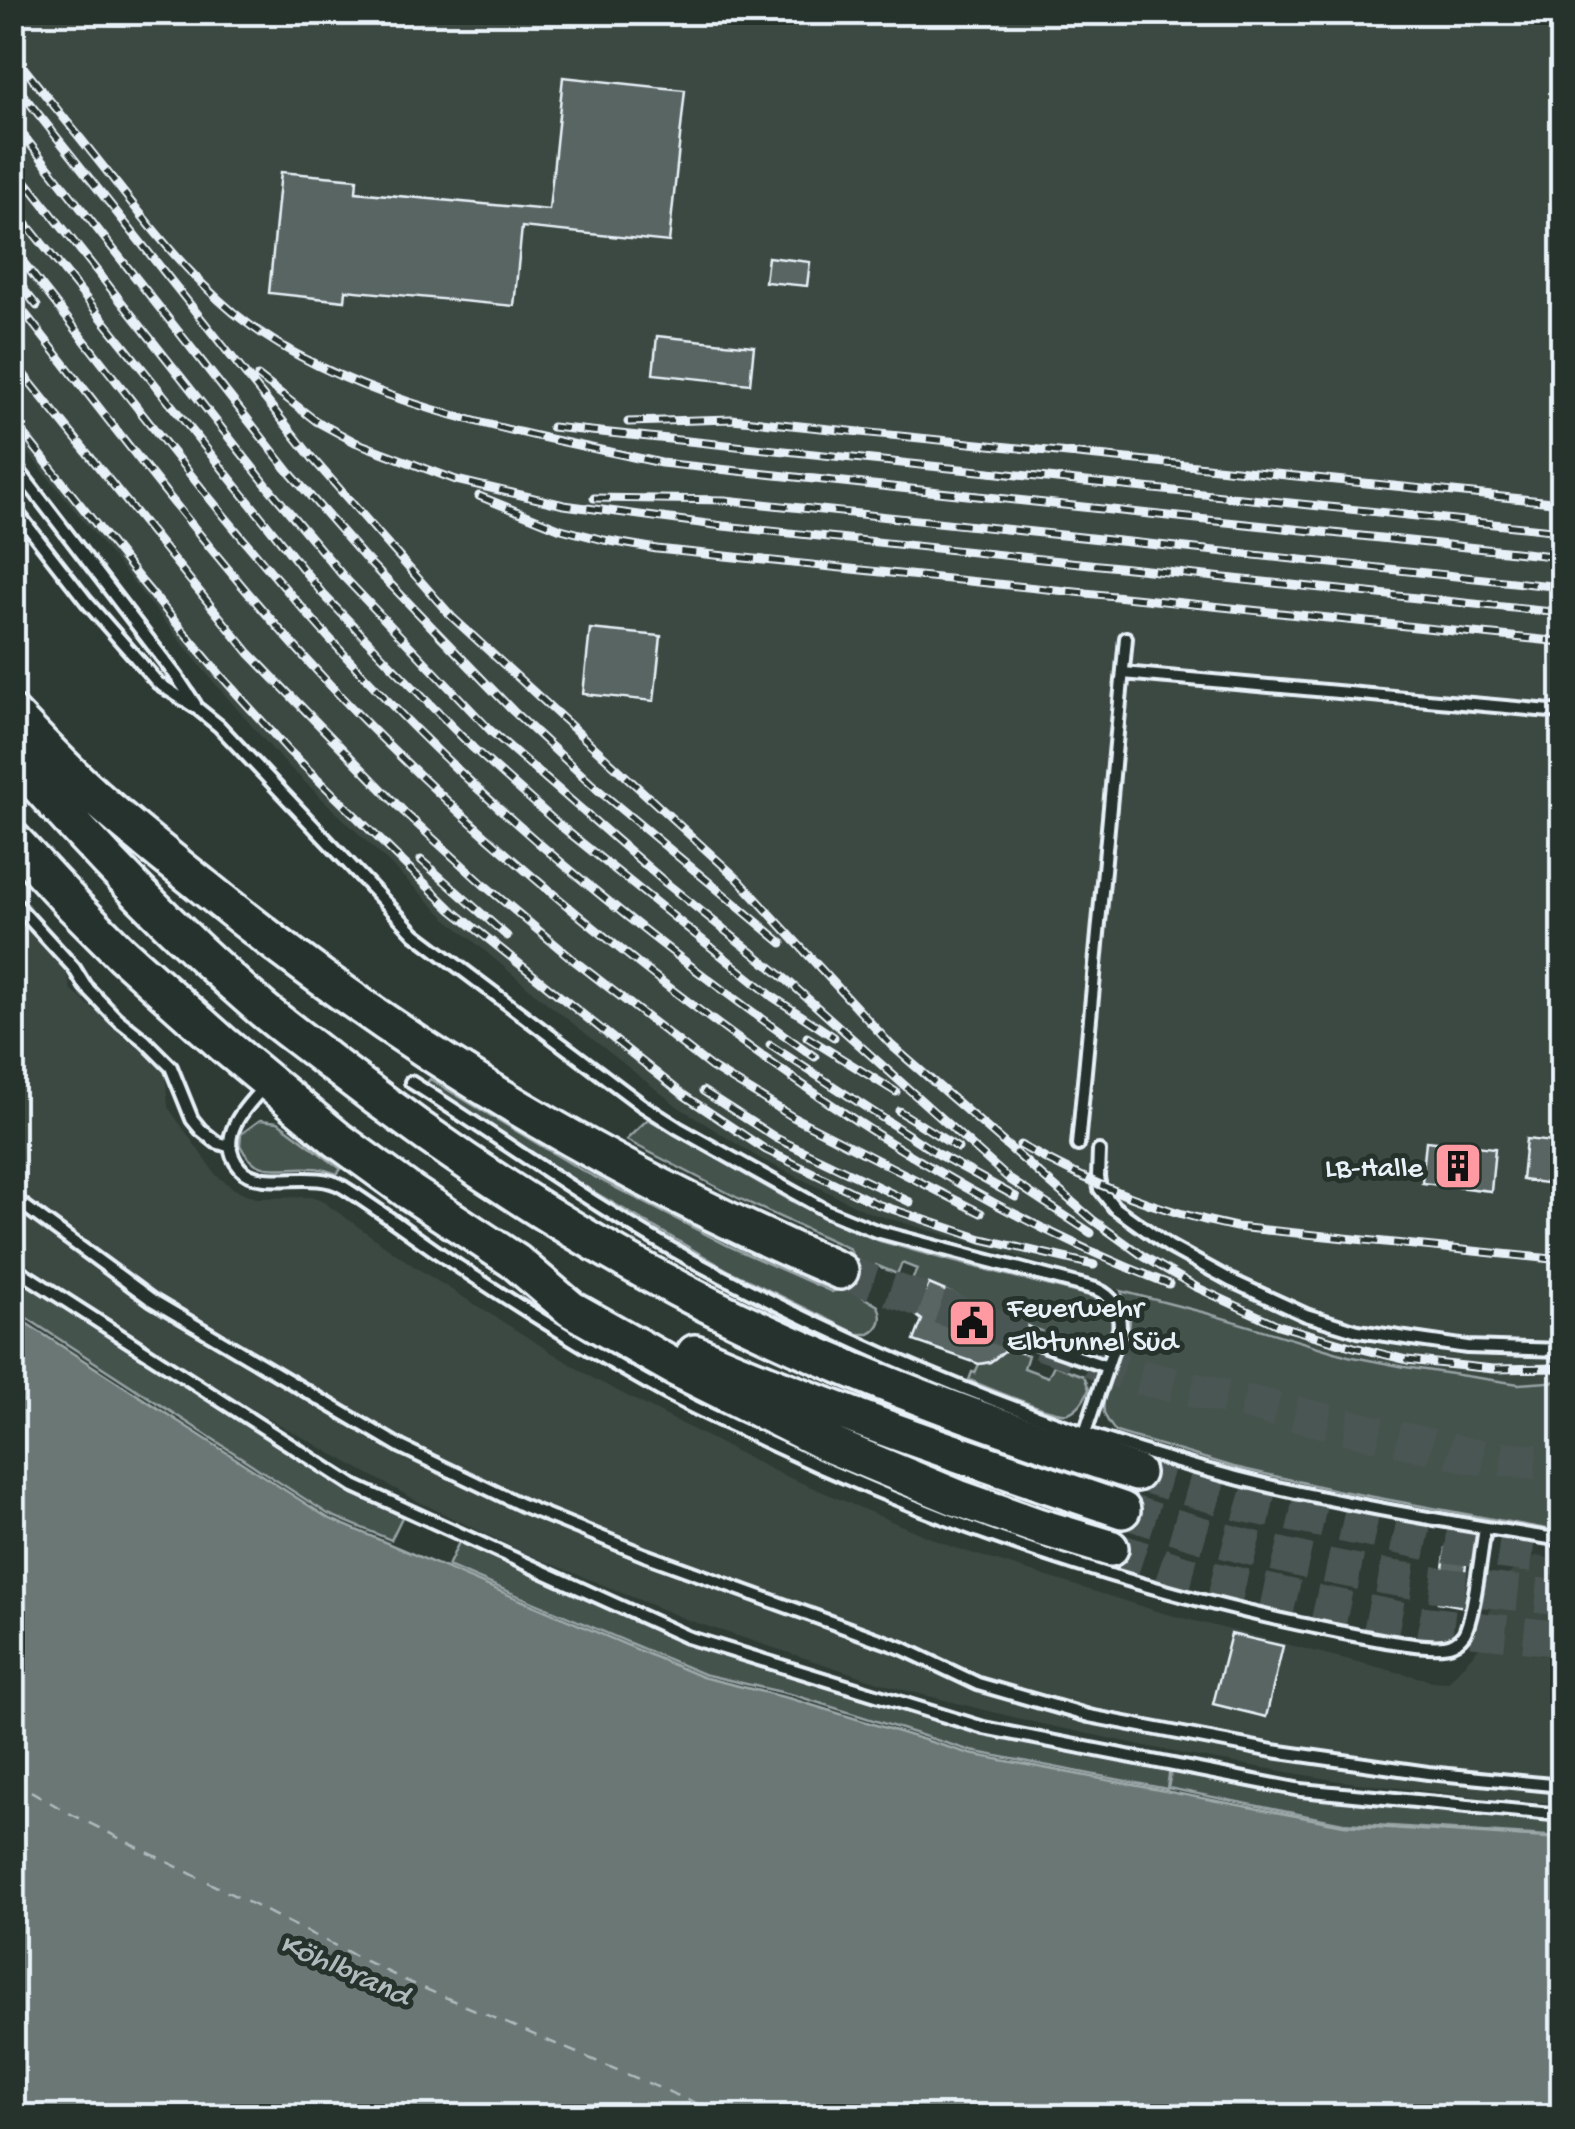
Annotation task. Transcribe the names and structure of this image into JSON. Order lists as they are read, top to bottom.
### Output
{
  "water": ["Köhlbrand"],
  "places": {
    "building": ["LB-Halle"],
    "public building": ["Feuerwehr Elbtunnel Süd"]
  }
}
